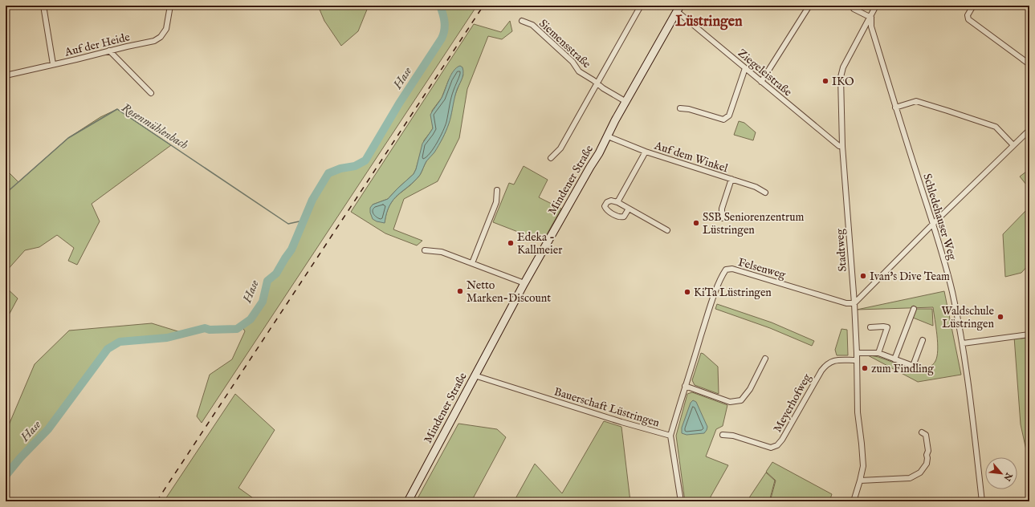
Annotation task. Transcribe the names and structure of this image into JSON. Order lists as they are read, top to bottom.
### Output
{
  "streets": {
    "main road": ["Mindener Straße"],
    "street": [
      "Siemensstraße",
      "Auf der Heide",
      "Ziegeleistraße",
      "Auf dem Winkel",
      "Schledehauser Weg",
      "Stadtweg",
      "Felsenweg",
      "Meyerhofweg",
      "Bauerschaft Lüstringen"
    ]
  },
  "crossings": [
    ["Siemensstraße", "Mindener Straße"],
    ["Ziegeleistraße", "Mindener Straße"],
    ["Ziegeleistraße", "Stadtweg"],
    ["Auf dem Winkel", "Mindener Straße"],
    ["Mindener Straße", "Bauerschaft Lüstringen"],
    ["Schledehauser Weg", "Stadtweg"],
    ["Stadtweg", "Felsenweg"],
    ["Stadtweg", "Meyerhofweg"],
    ["Felsenweg", "Bauerschaft Lüstringen"]
  ],
  "districts": ["Lüstringen"],
  "water": ["Hase", "Rosenmühlenbach"],
  "places": [
    "IKO",
    "SSB Seniorenzentrum Lüstringen",
    "Edeka - Kallmeier",
    "Ivan's Dive Team",
    "Netto Marken-Discount",
    "KiTa Lüstringen",
    "Waldschule Lüstringen",
    "zum Findling"
  ],
  "north": "bottom right"
}
